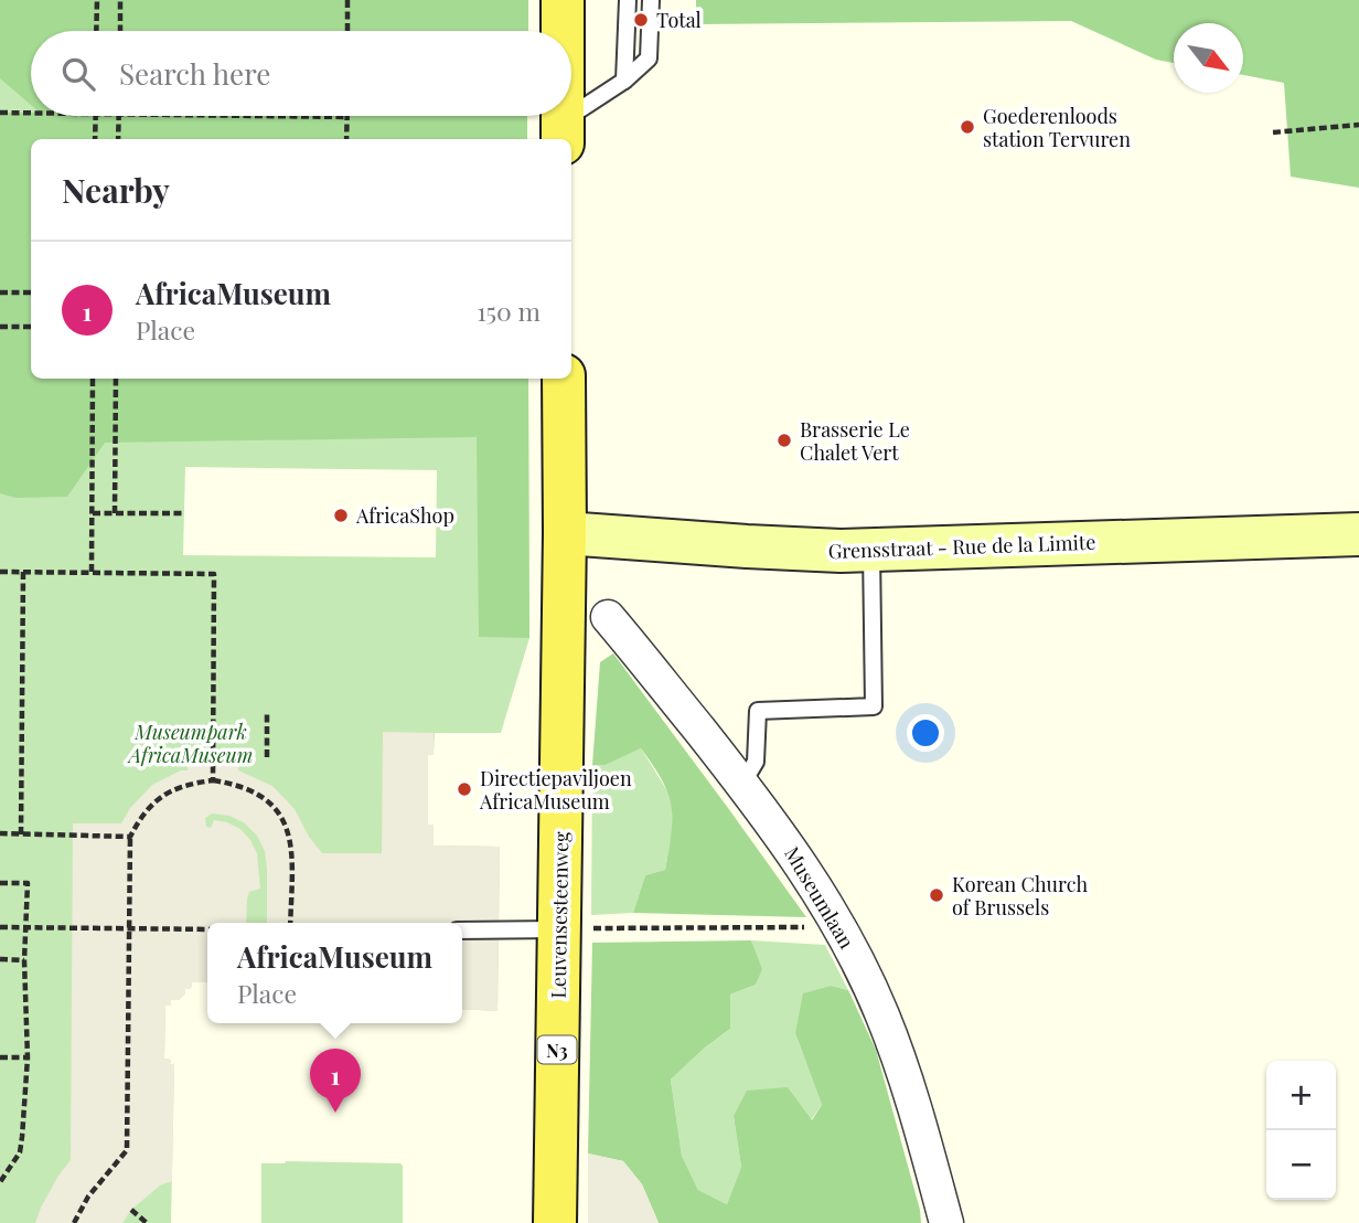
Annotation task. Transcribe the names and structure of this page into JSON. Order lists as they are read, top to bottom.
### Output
{
  "streets": {
    "main road": ["Leuvensesteenweg", "N3"],
    "street": ["Grensstraat - Rue de la Limite", "Museumlaan"]
  },
  "crossings": [
    ["Grensstraat - Rue de la Limite", "Leuvensesteenweg"]
  ],
  "parks": ["Museumpark AfricaMuseum"],
  "places": [
    "Total",
    "Goederenloods station Tervuren",
    "Brasserie Le Chalet Vert",
    "AfricaShop",
    "Directiepaviljoen AfricaMuseum",
    "Korean Church of Brussels"
  ],
  "north": "bottom right",
  "page": {
    "search": "Search here",
    "heading": "Nearby",
    "list": [
      {
        "mark": "1",
        "name": "AfricaMuseum",
        "note": "Place",
        "value": "150 m"
      }
    ],
    "popup": ["AfricaMuseum", "Place"],
    "pins": "1",
    "map_buttons": ["+", "−"]
  }
}
